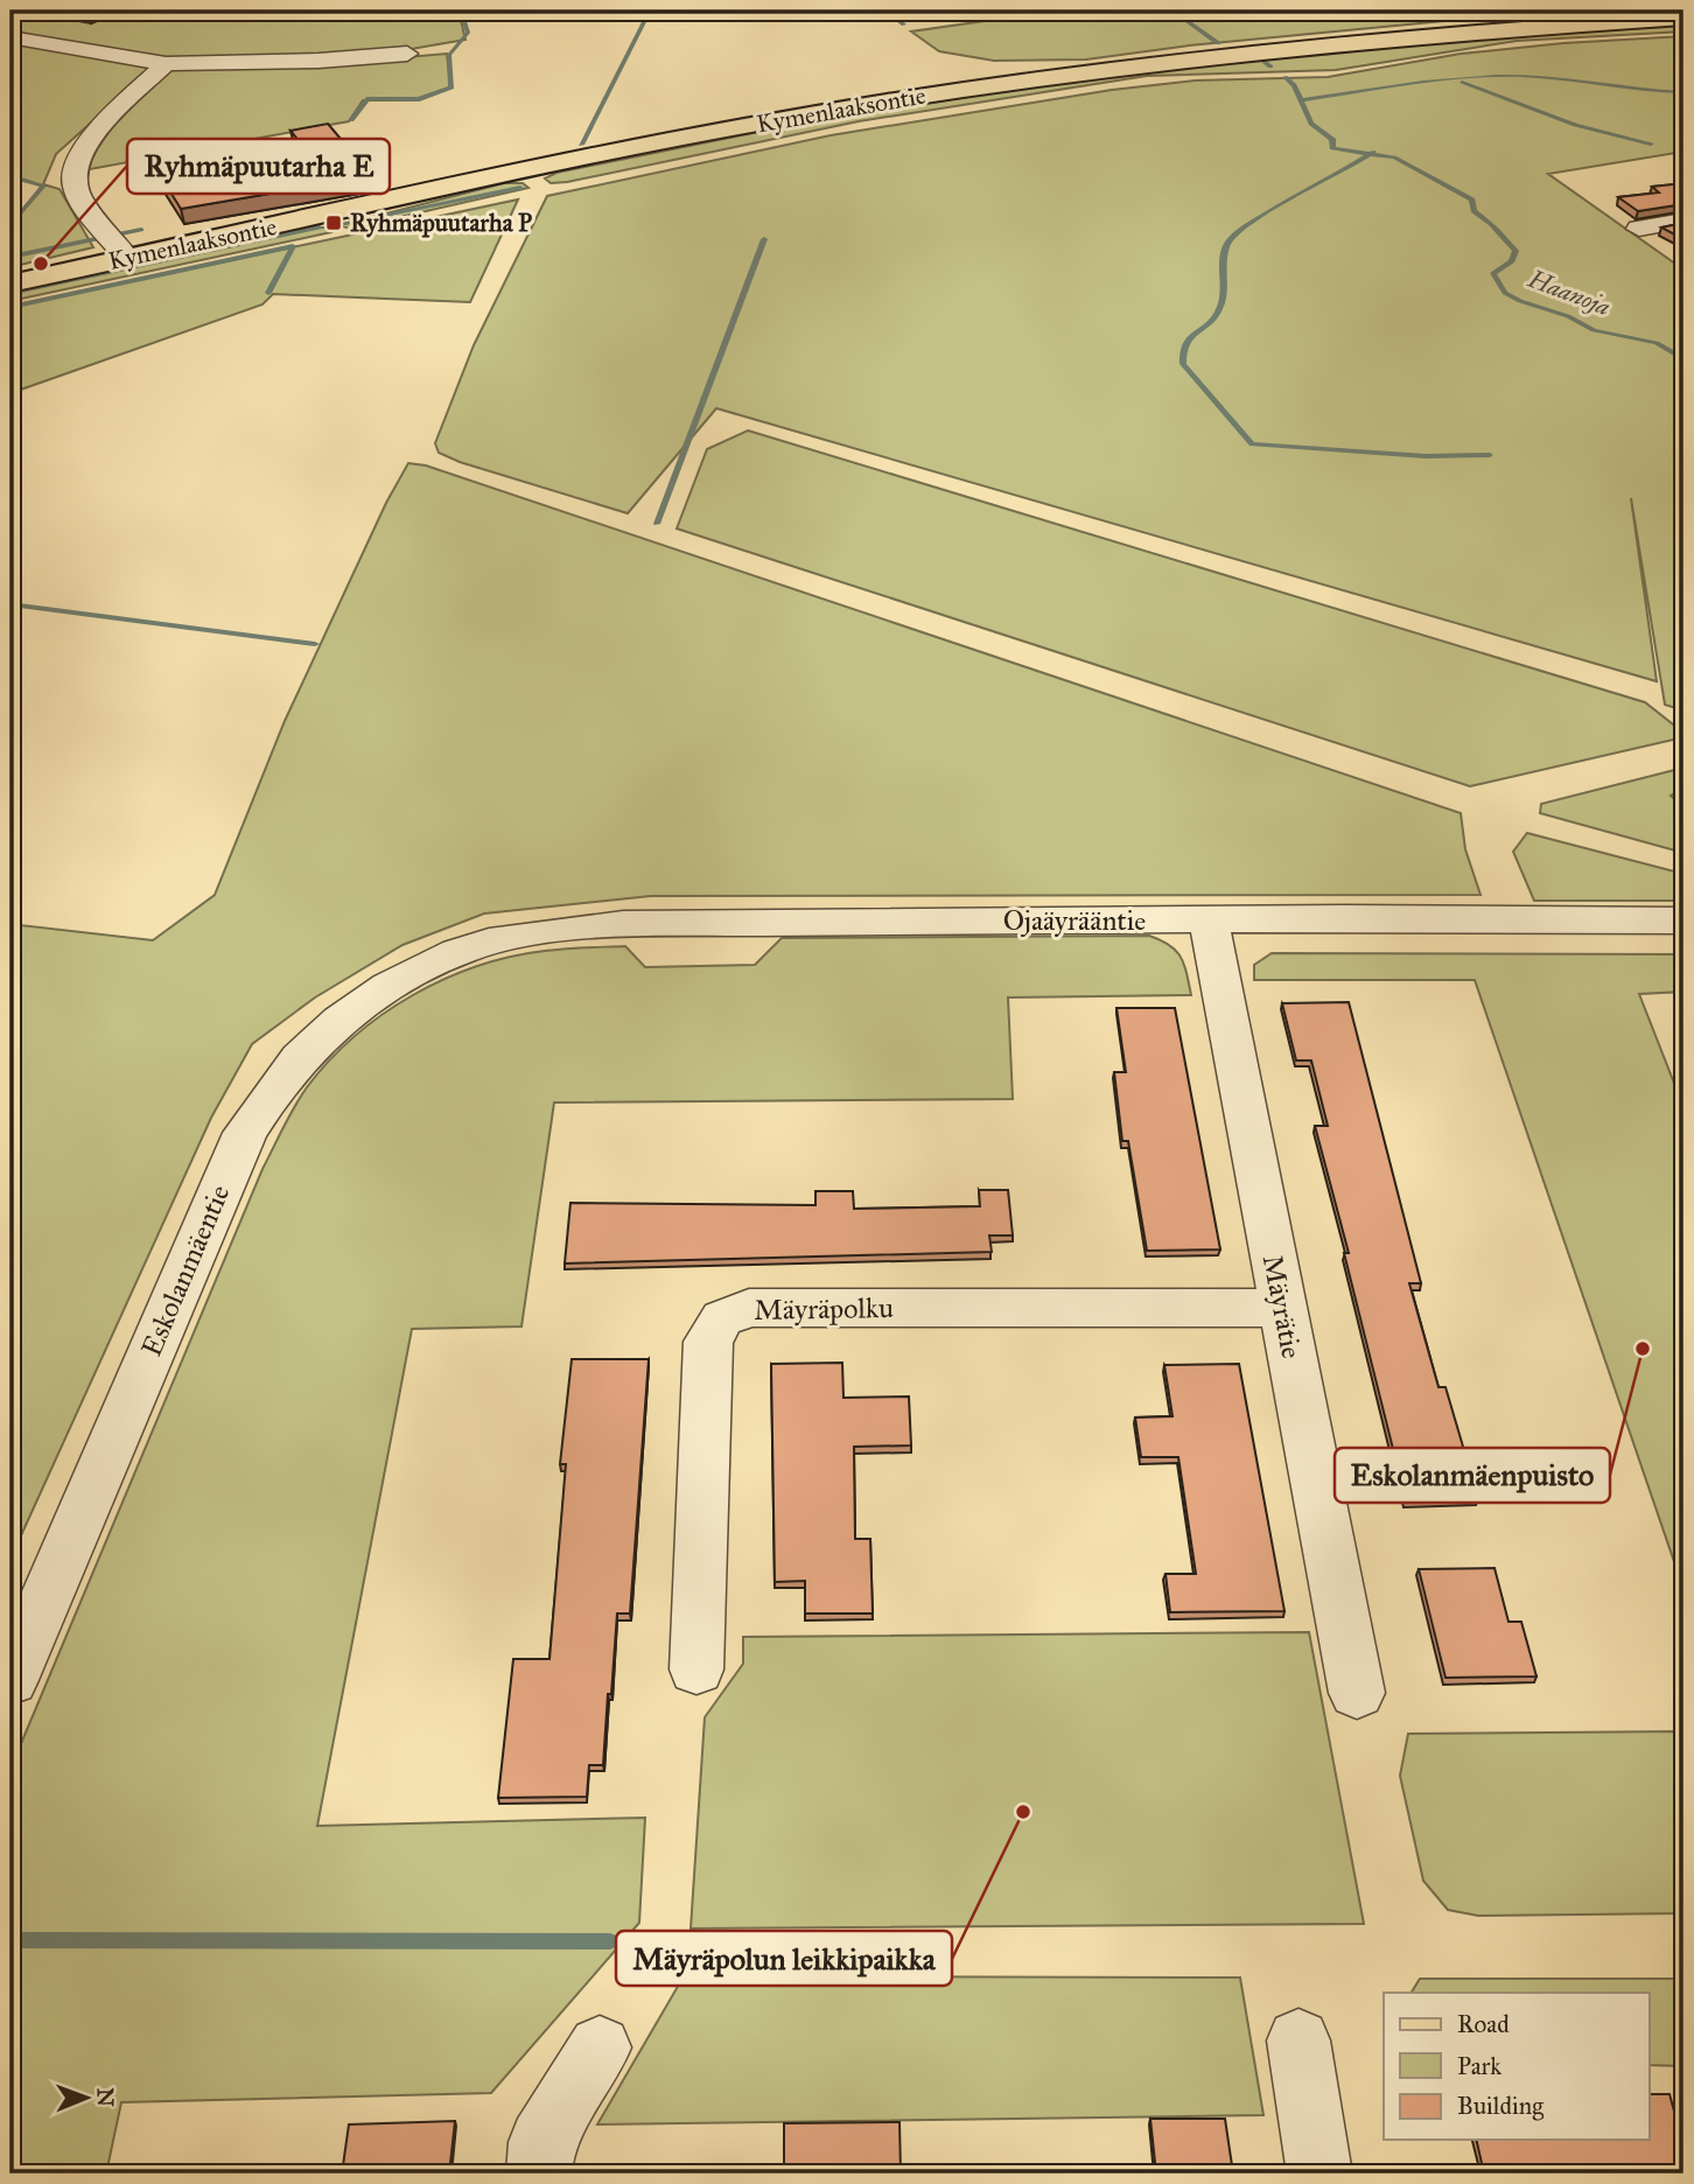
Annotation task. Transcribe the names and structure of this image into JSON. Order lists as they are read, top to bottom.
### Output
{
  "streets": {
    "main road": ["Kymenlaaksontie"],
    "street": [
      "Ojaäyrääntie",
      "Eskolanmäentie",
      "Mäyrätie",
      "Mäyräpolku"
    ]
  },
  "crossings": [
    ["Ojaäyrääntie", "Eskolanmäentie"],
    ["Ojaäyrääntie", "Mäyrätie"],
    ["Mäyrätie", "Mäyräpolku"]
  ],
  "water": ["Haanoja"],
  "places": {
    "transit": ["Ryhmäpuutarha P"],
    "other": ["Ryhmäpuutarha E", "Eskolanmäenpuisto", "Mäyräpolun leikkipaikka"]
  },
  "legend": ["Road", "Park", "Building"],
  "north": "right"
}
